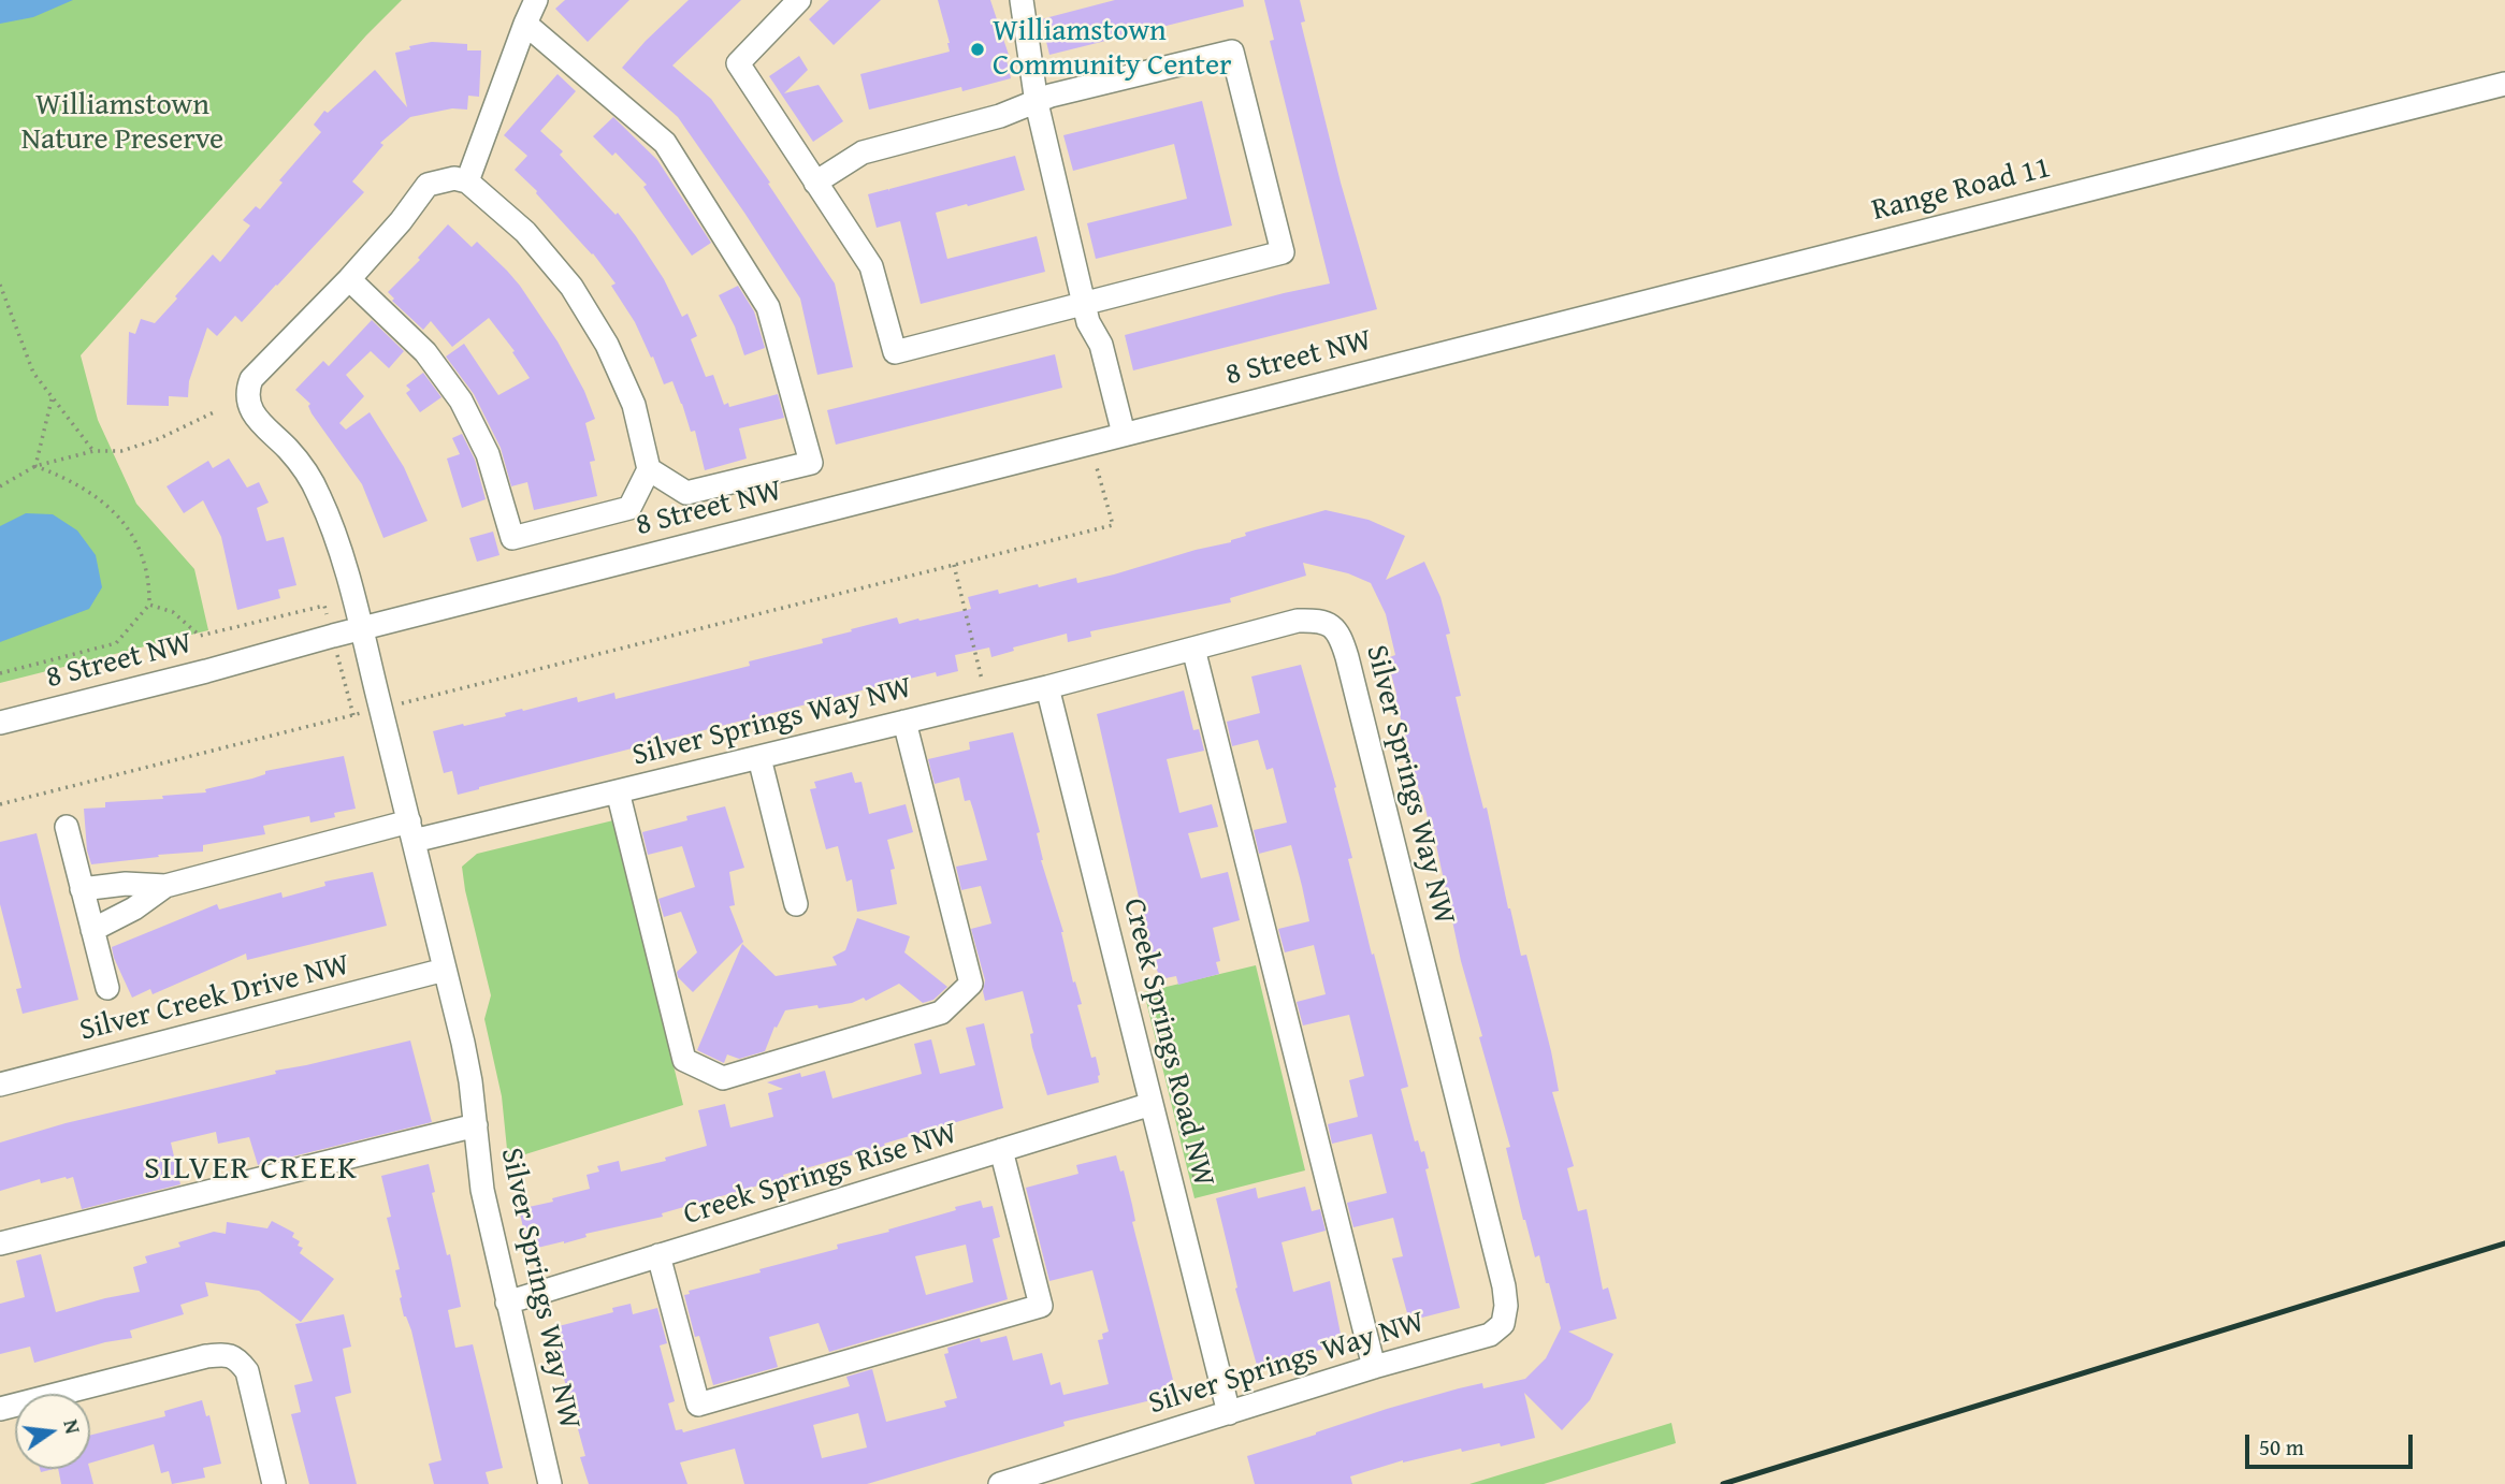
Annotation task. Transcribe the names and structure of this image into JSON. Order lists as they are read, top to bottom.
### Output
{
  "streets": {
    "street": [
      "Range Road 11",
      "8 Street NW",
      "Silver Springs Way NW",
      "Silver Creek Drive NW",
      "Creek Springs Road NW",
      "Creek Springs Rise NW"
    ]
  },
  "crossings": [
    ["Range Road 11", "8 Street NW"],
    ["8 Street NW", "Silver Springs Way NW"],
    ["Silver Springs Way NW", "Silver Creek Drive NW"],
    ["Silver Springs Way NW", "Creek Springs Road NW"],
    ["Silver Springs Way NW", "Creek Springs Rise NW"],
    ["Creek Springs Road NW", "Creek Springs Rise NW"]
  ],
  "districts": ["SILVER CREEK"],
  "parks": ["Williamstown Nature Preserve"],
  "places": ["Williamstown Community Center"],
  "scale_bar": "50 m",
  "north": "right"
}
